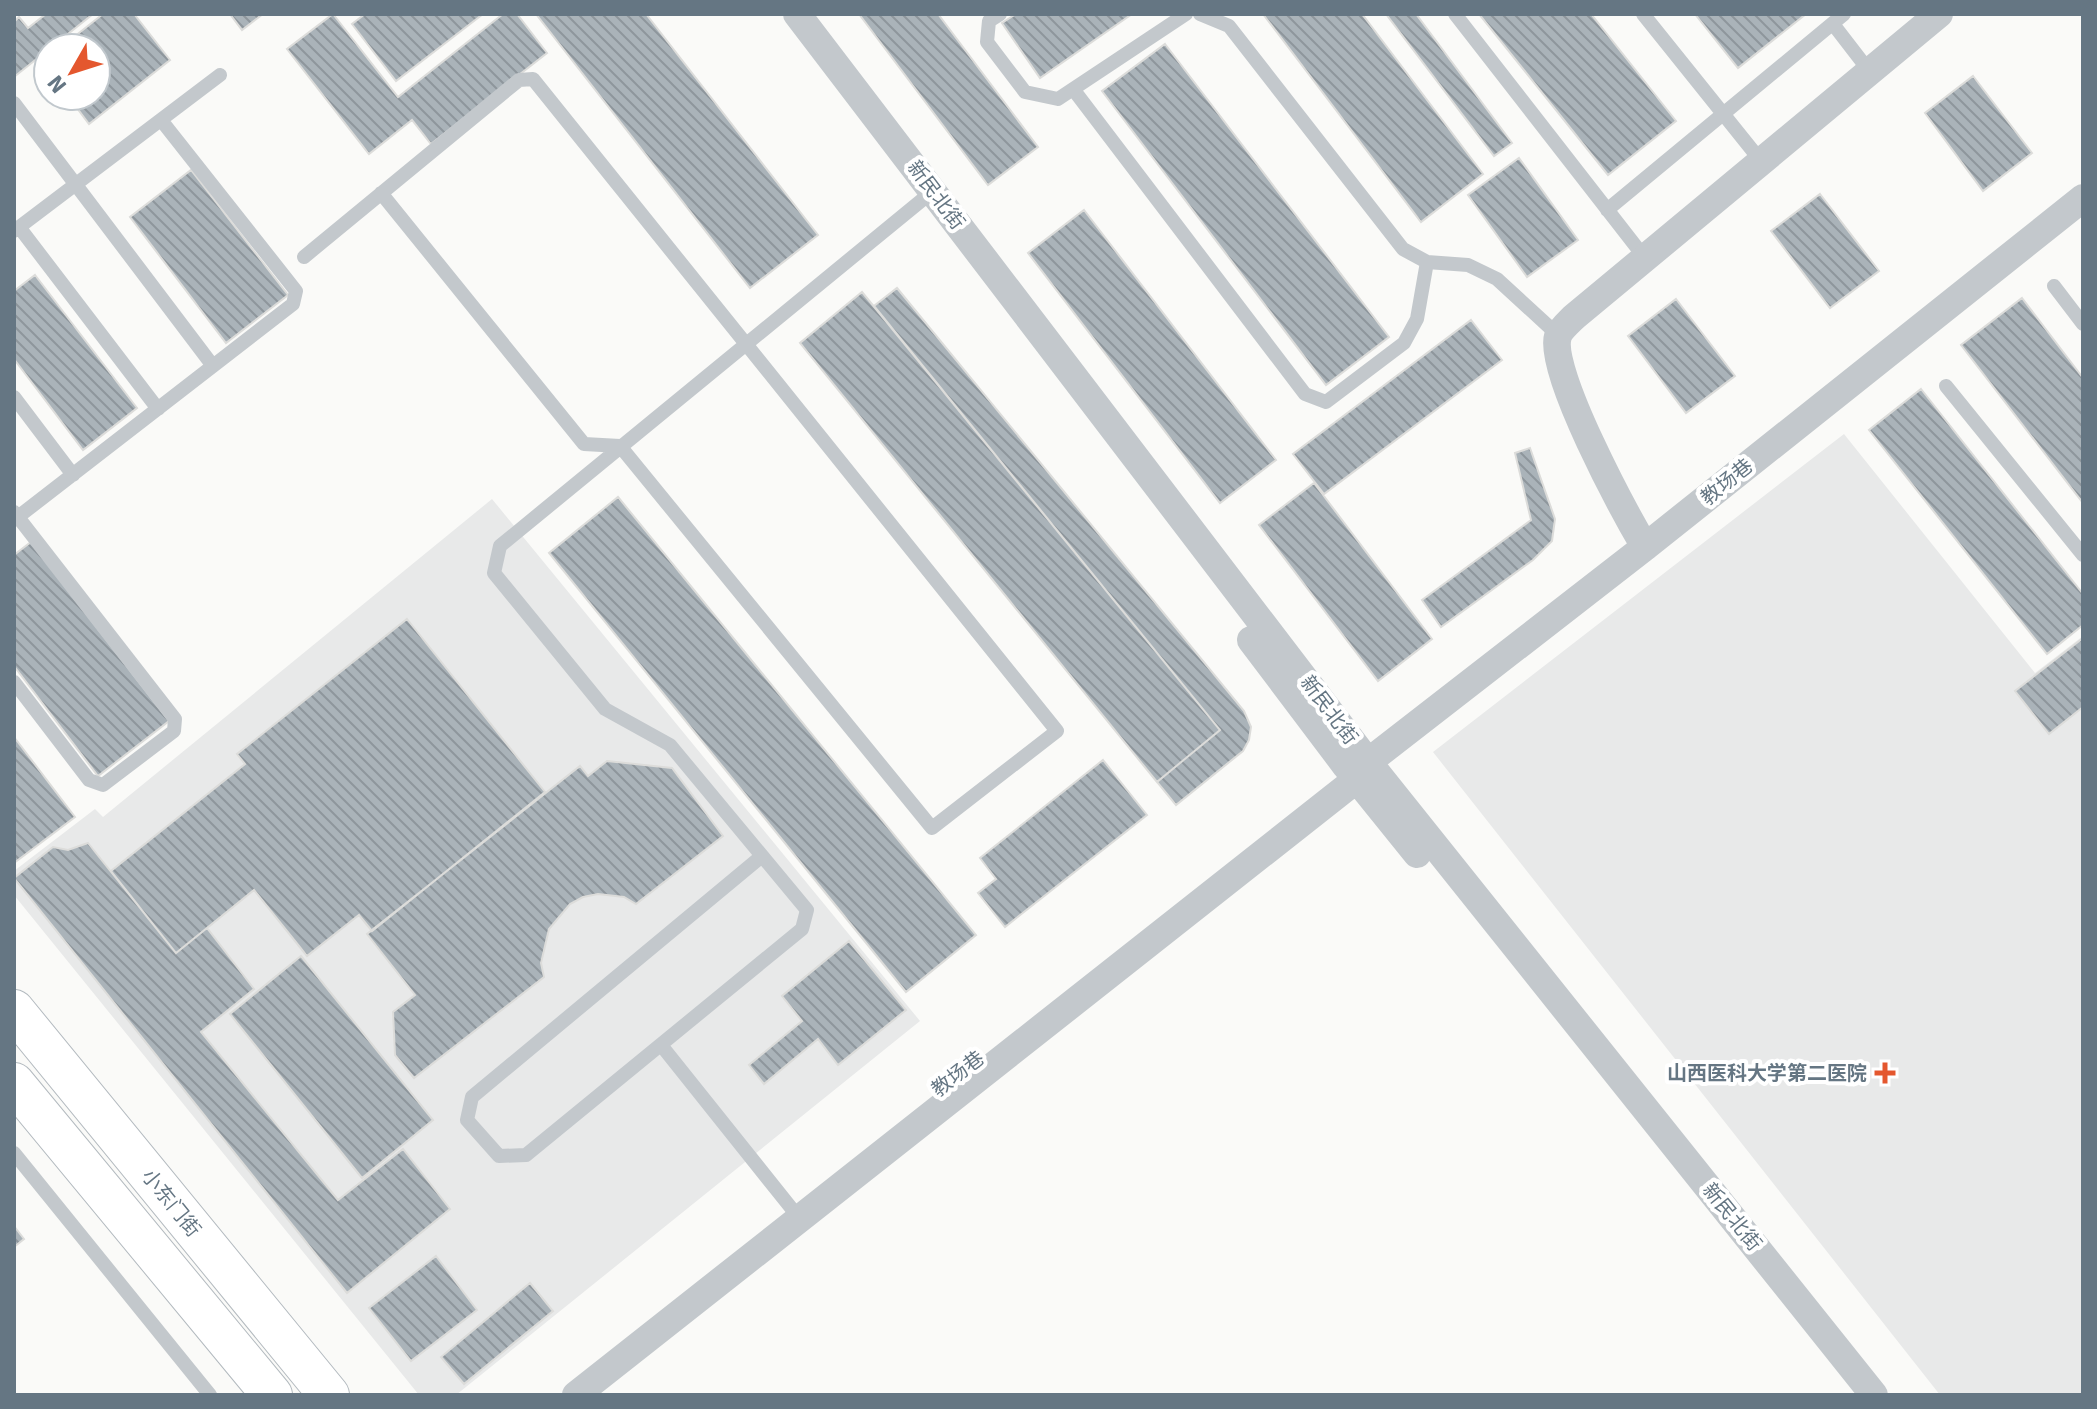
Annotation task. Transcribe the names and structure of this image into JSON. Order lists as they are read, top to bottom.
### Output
{
  "streets": {
    "main road": ["小东门街"],
    "street": ["新民北街", "教场巷"]
  },
  "crossings": [
    ["新民北街", "教场巷"]
  ],
  "places": {
    "health": ["山西医科大学第二医院"]
  },
  "north": "bottom left"
}
